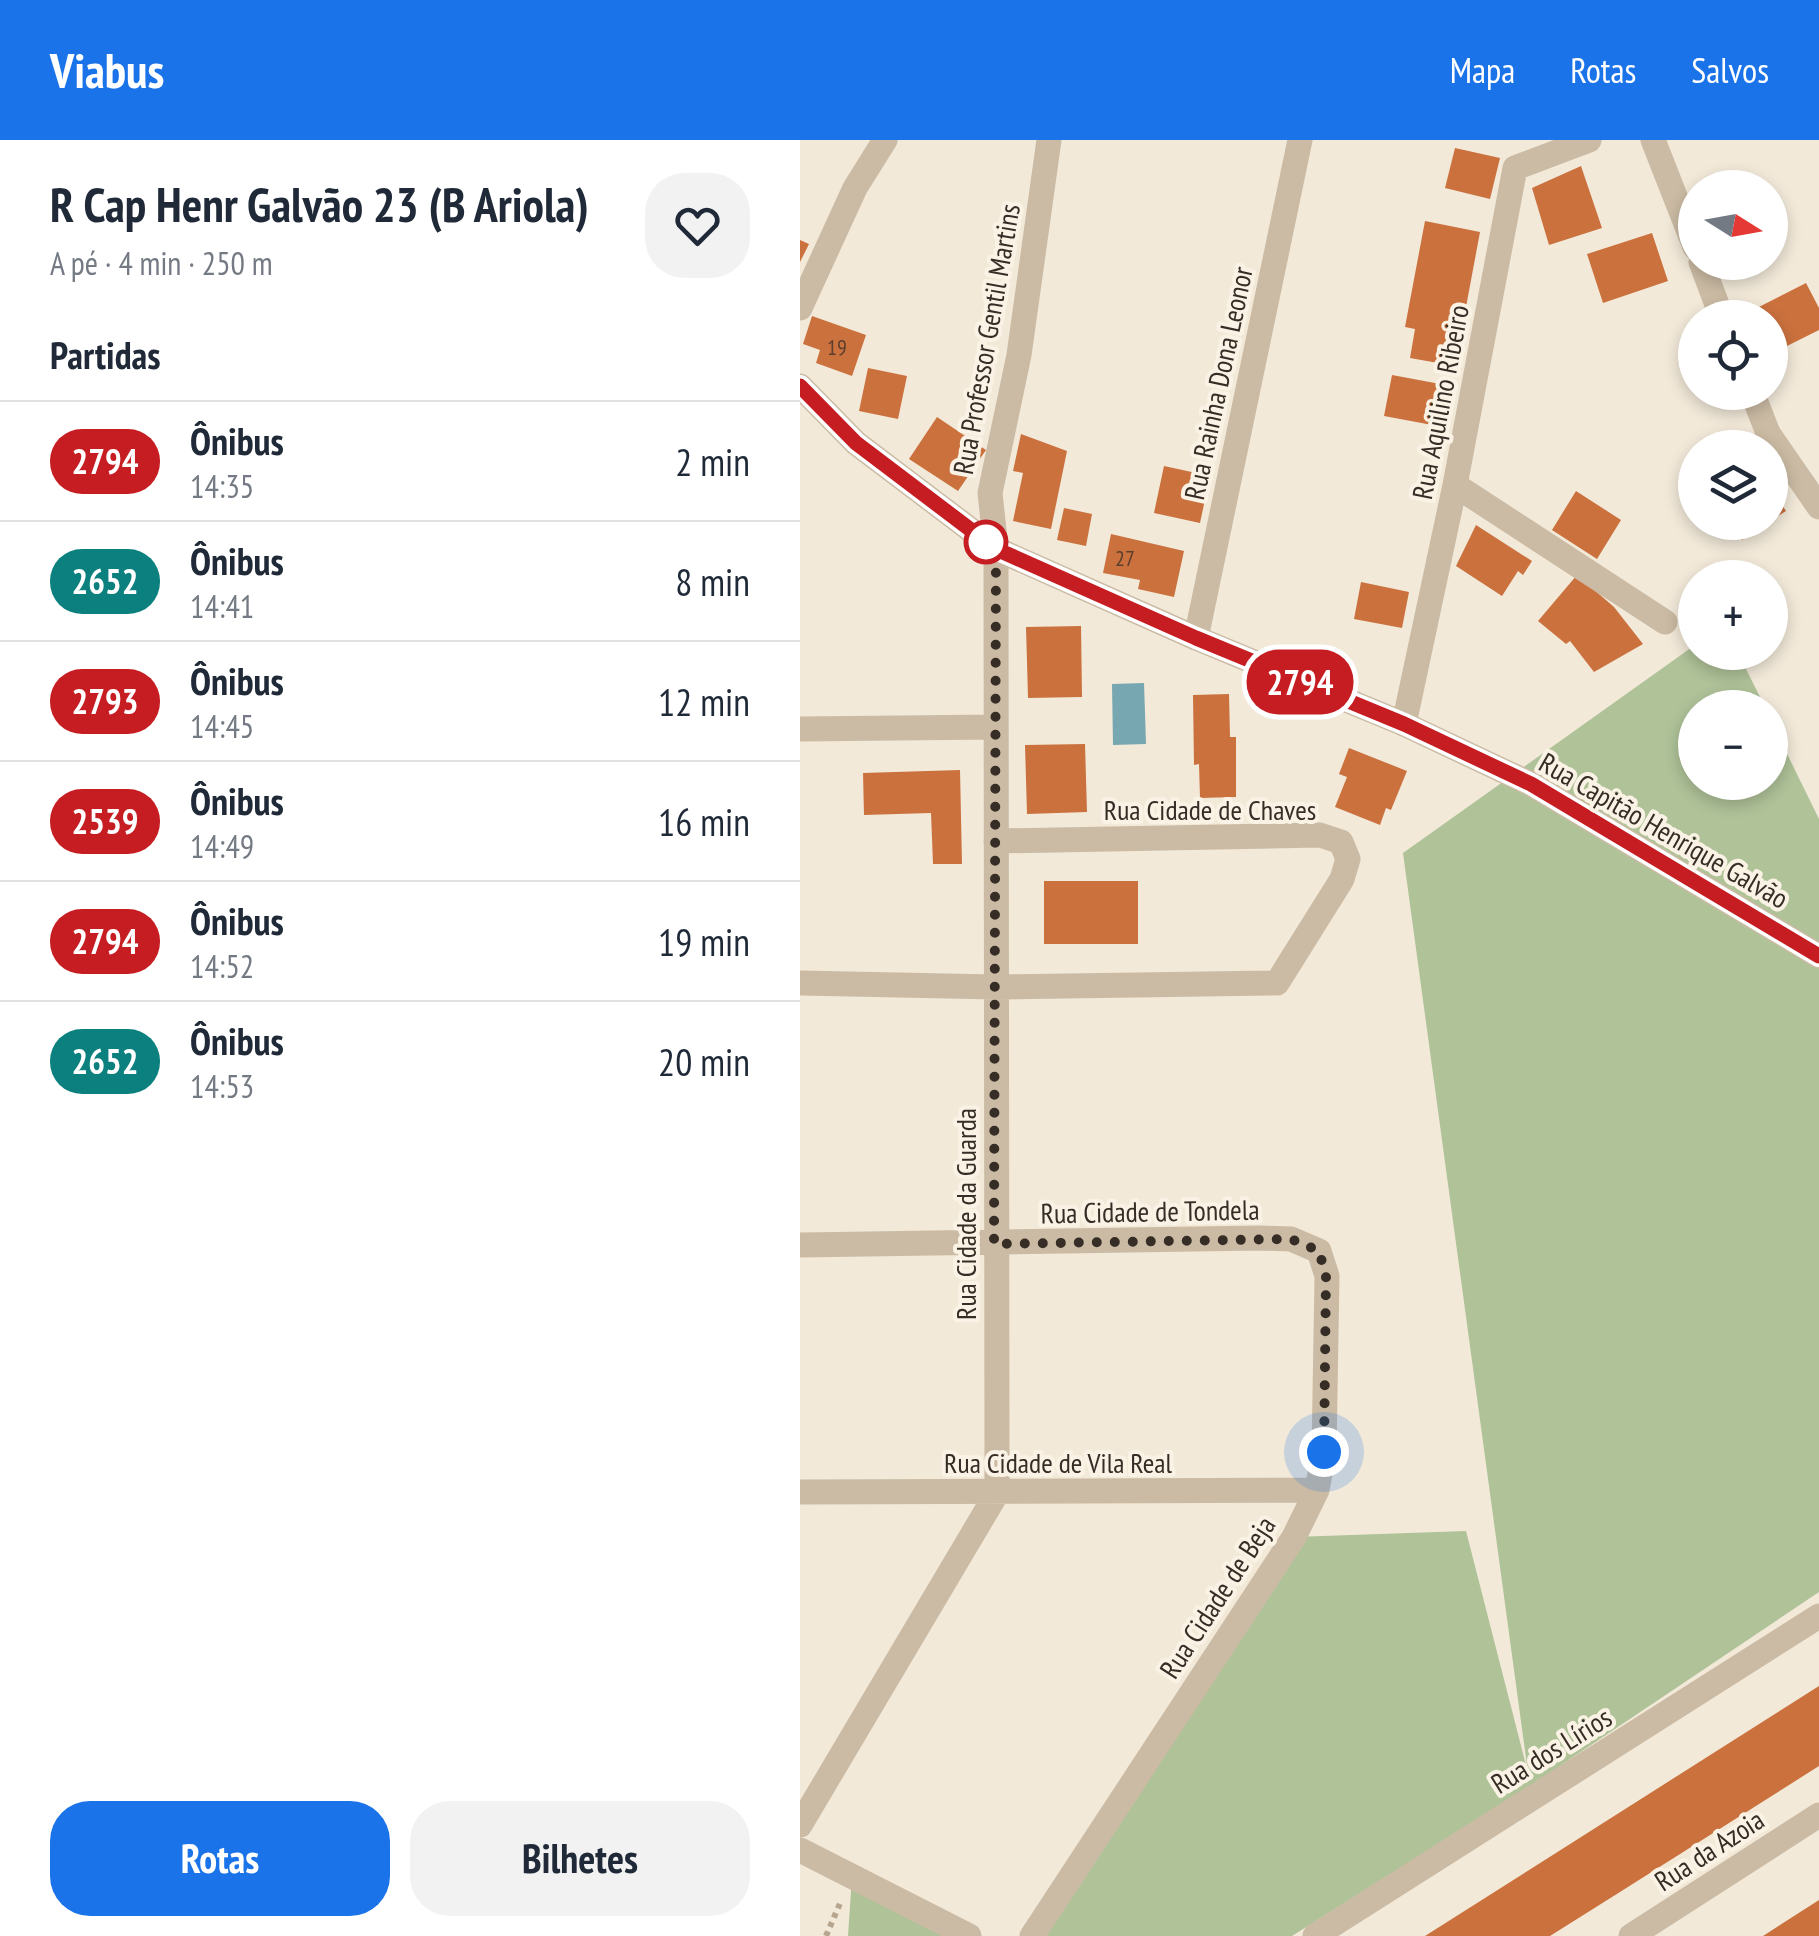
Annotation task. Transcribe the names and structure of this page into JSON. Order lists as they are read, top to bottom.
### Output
{
  "streets": {
    "street": [
      "Rua Professor Gentil Martins",
      "Rua Rainha Dona Leonor",
      "Rua Aquilino Ribeiro",
      "Rua Cidade de Chaves",
      "Rua Capitão Henrique Galvão",
      "Rua Cidade de Tondela",
      "Rua Cidade da Guarda",
      "Rua Cidade de Vila Real",
      "Rua Cidade de Beja",
      "Rua dos Lírios",
      "Rua da Azoia"
    ]
  },
  "crossings": [
    ["Rua Professor Gentil Martins", "Rua Capitão Henrique Galvão"],
    ["Rua Professor Gentil Martins", "Rua Cidade da Guarda"],
    ["Rua Rainha Dona Leonor", "Rua Capitão Henrique Galvão"],
    ["Rua Aquilino Ribeiro", "Rua Capitão Henrique Galvão"],
    ["Rua Cidade de Chaves", "Rua Cidade da Guarda"],
    ["Rua Capitão Henrique Galvão", "Rua Cidade da Guarda"],
    ["Rua Cidade de Tondela", "Rua Cidade da Guarda"],
    ["Rua Cidade de Tondela", "Rua Cidade de Beja"],
    ["Rua Cidade da Guarda", "Rua Cidade de Vila Real"],
    ["Rua Cidade de Vila Real", "Rua Cidade de Beja"]
  ],
  "lines": ["bus line 2794"],
  "house_numbers": ["19", "27"],
  "north": "right",
  "page": {
    "header": "Viabus",
    "nav": ["Mapa", "Rotas", "Salvos"],
    "heading": [
      ["R Cap Henr Galvão 23 (B Ariola)", "A pé · 4 min · 250 m"],
      "Partidas"
    ],
    "on_map": "2794",
    "map_buttons": ["+", "−"],
    "list": [
      {
        "mark": "2794",
        "name": "Ônibus",
        "note": "14:35",
        "value": "2 min"
      },
      {
        "mark": "2652",
        "name": "Ônibus",
        "note": "14:41",
        "value": "8 min"
      },
      {
        "mark": "2793",
        "name": "Ônibus",
        "note": "14:45",
        "value": "12 min"
      },
      {
        "mark": "2539",
        "name": "Ônibus",
        "note": "14:49",
        "value": "16 min"
      },
      {
        "mark": "2794",
        "name": "Ônibus",
        "note": "14:52",
        "value": "19 min"
      },
      {
        "mark": "2652",
        "name": "Ônibus",
        "note": "14:53",
        "value": "20 min"
      }
    ],
    "buttons": ["Rotas", "Bilhetes"]
  }
}
